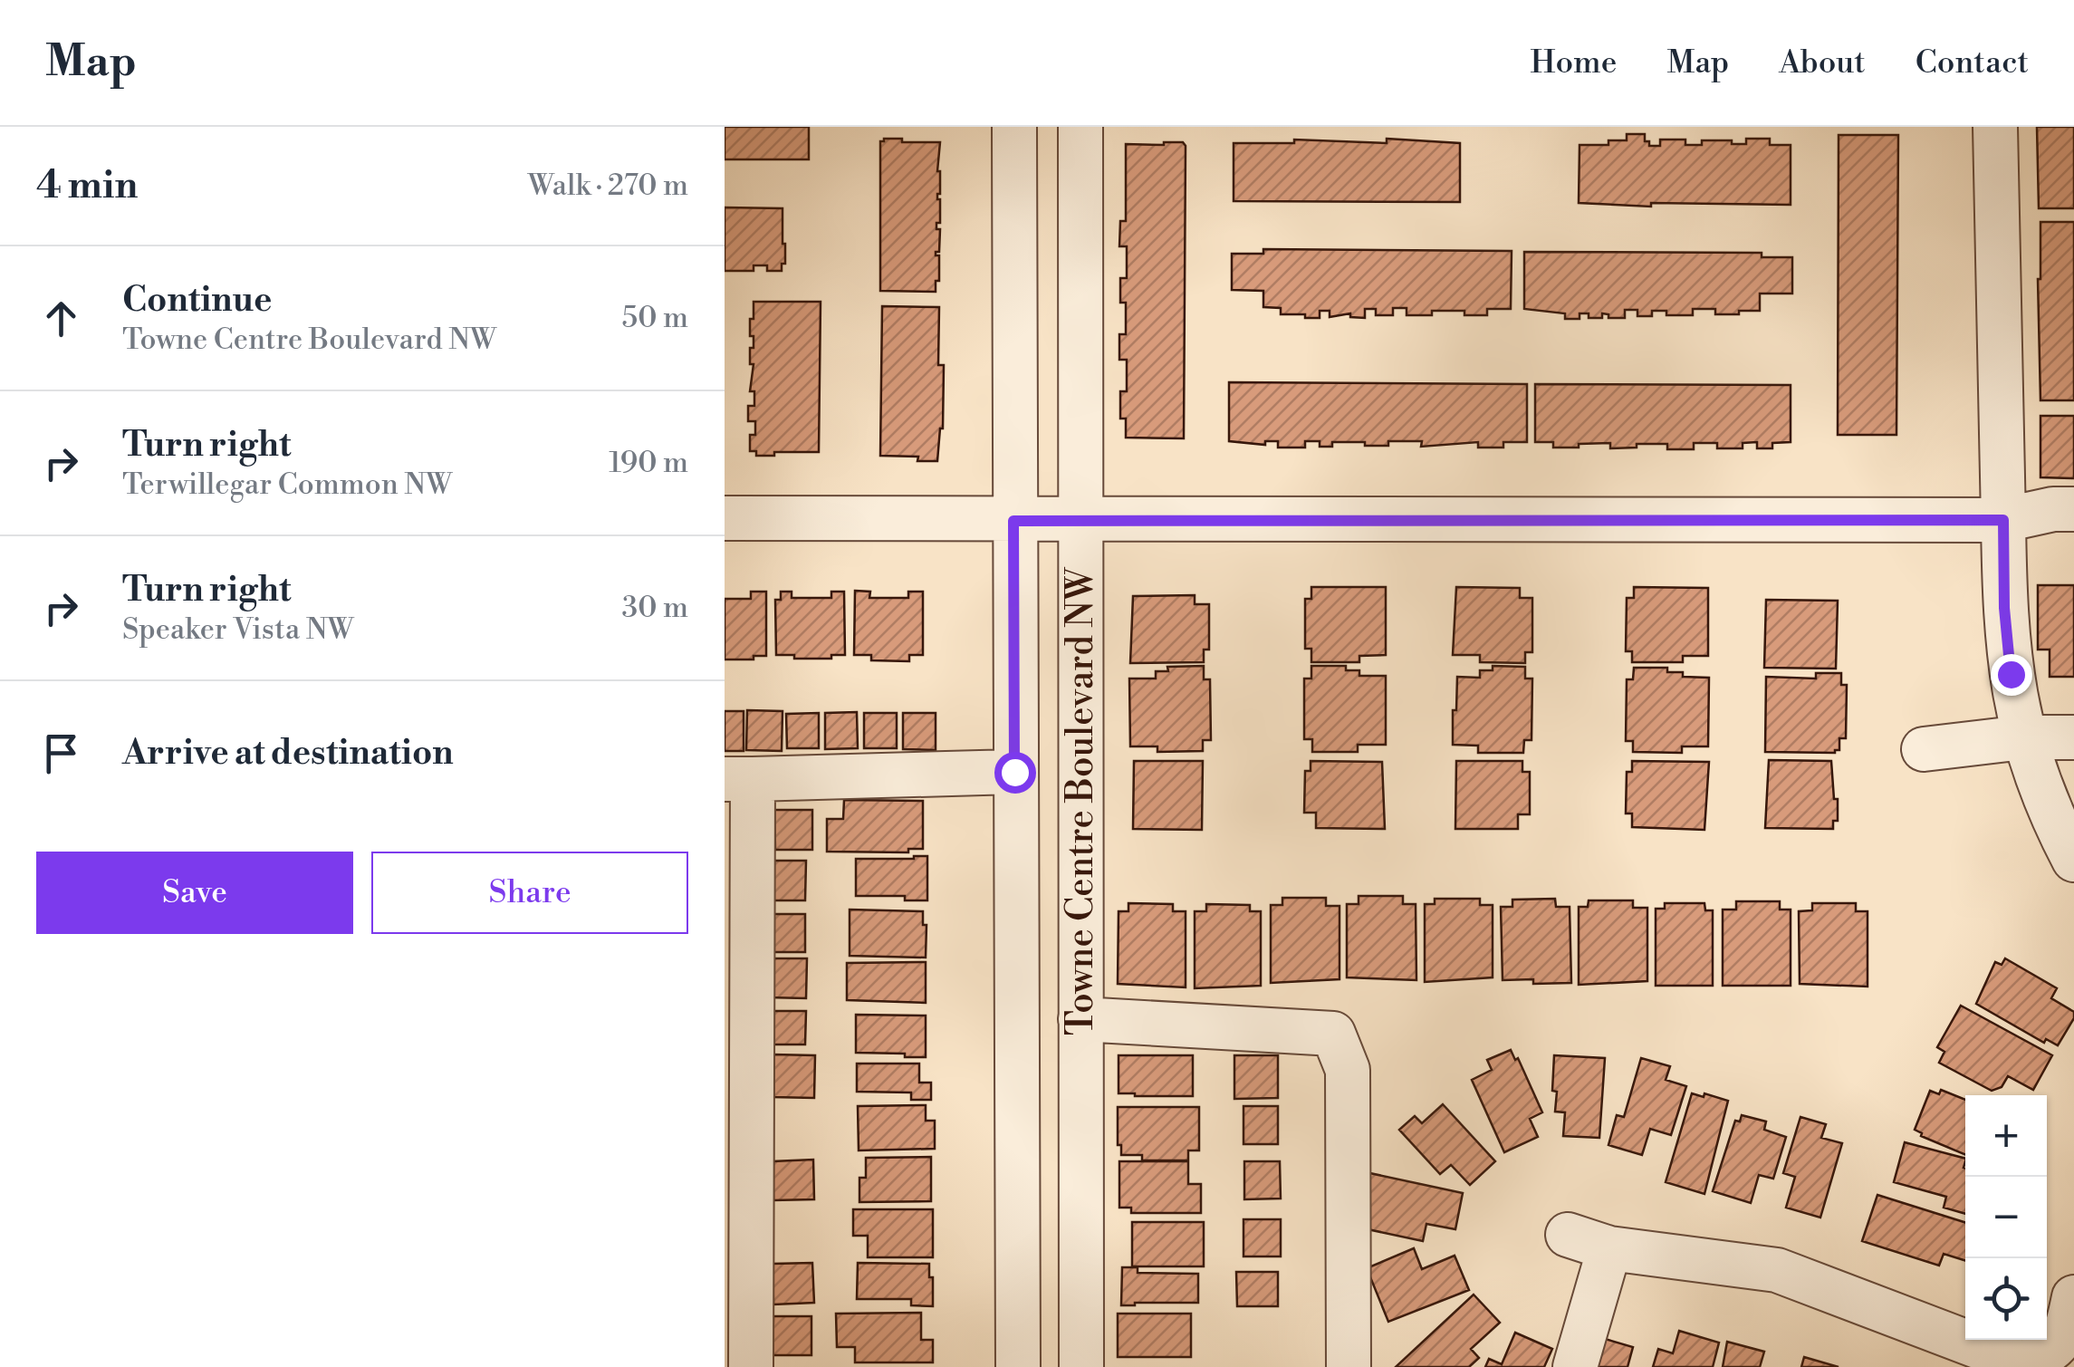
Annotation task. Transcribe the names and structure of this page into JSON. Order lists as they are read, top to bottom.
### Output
{
  "streets": {
    "street": ["Towne Centre Boulevard NW"]
  },
  "page": {
    "header": "Map",
    "nav": [
      "Home",
      "Map",
      "About",
      "Contact"
    ],
    "heading": ["4 min", "Walk · 270 m"],
    "list": [
      ["Continue", "Towne Centre Boulevard NW", "50 m"],
      ["Turn right", "Terwillegar Common NW", "190 m"],
      ["Turn right", "Speaker Vista NW", "30 m"],
      "Arrive at destination"
    ],
    "buttons": ["Save", "Share"],
    "map_buttons": ["+", "−"]
  }
}
